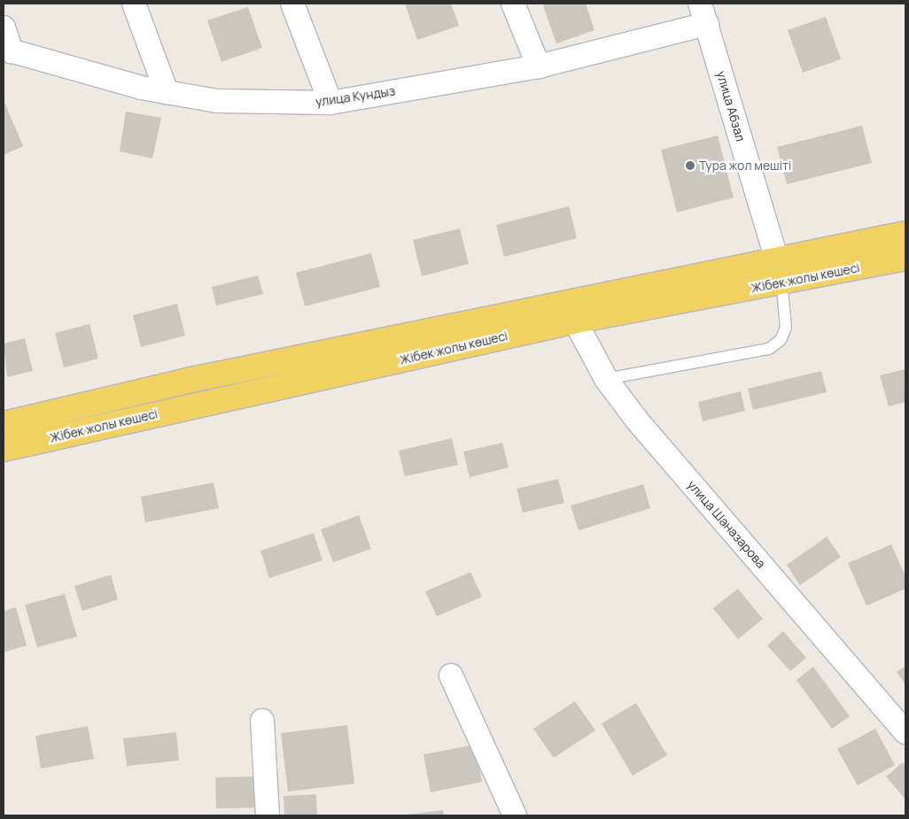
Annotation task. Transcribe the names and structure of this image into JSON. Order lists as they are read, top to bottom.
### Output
{
  "streets": {
    "main road": ["Жібек жолы көшесі"],
    "street": ["улица Кундыз", "улица Абзал", "улица Шаназарова"]
  },
  "crossings": [
    ["улица Кундыз", "улица Абзал"],
    ["улица Абзал", "Жібек жолы көшесі"],
    ["Жібек жолы көшесі", "улица Шаназарова"]
  ],
  "places": ["Тура жол мешіті"]
}
